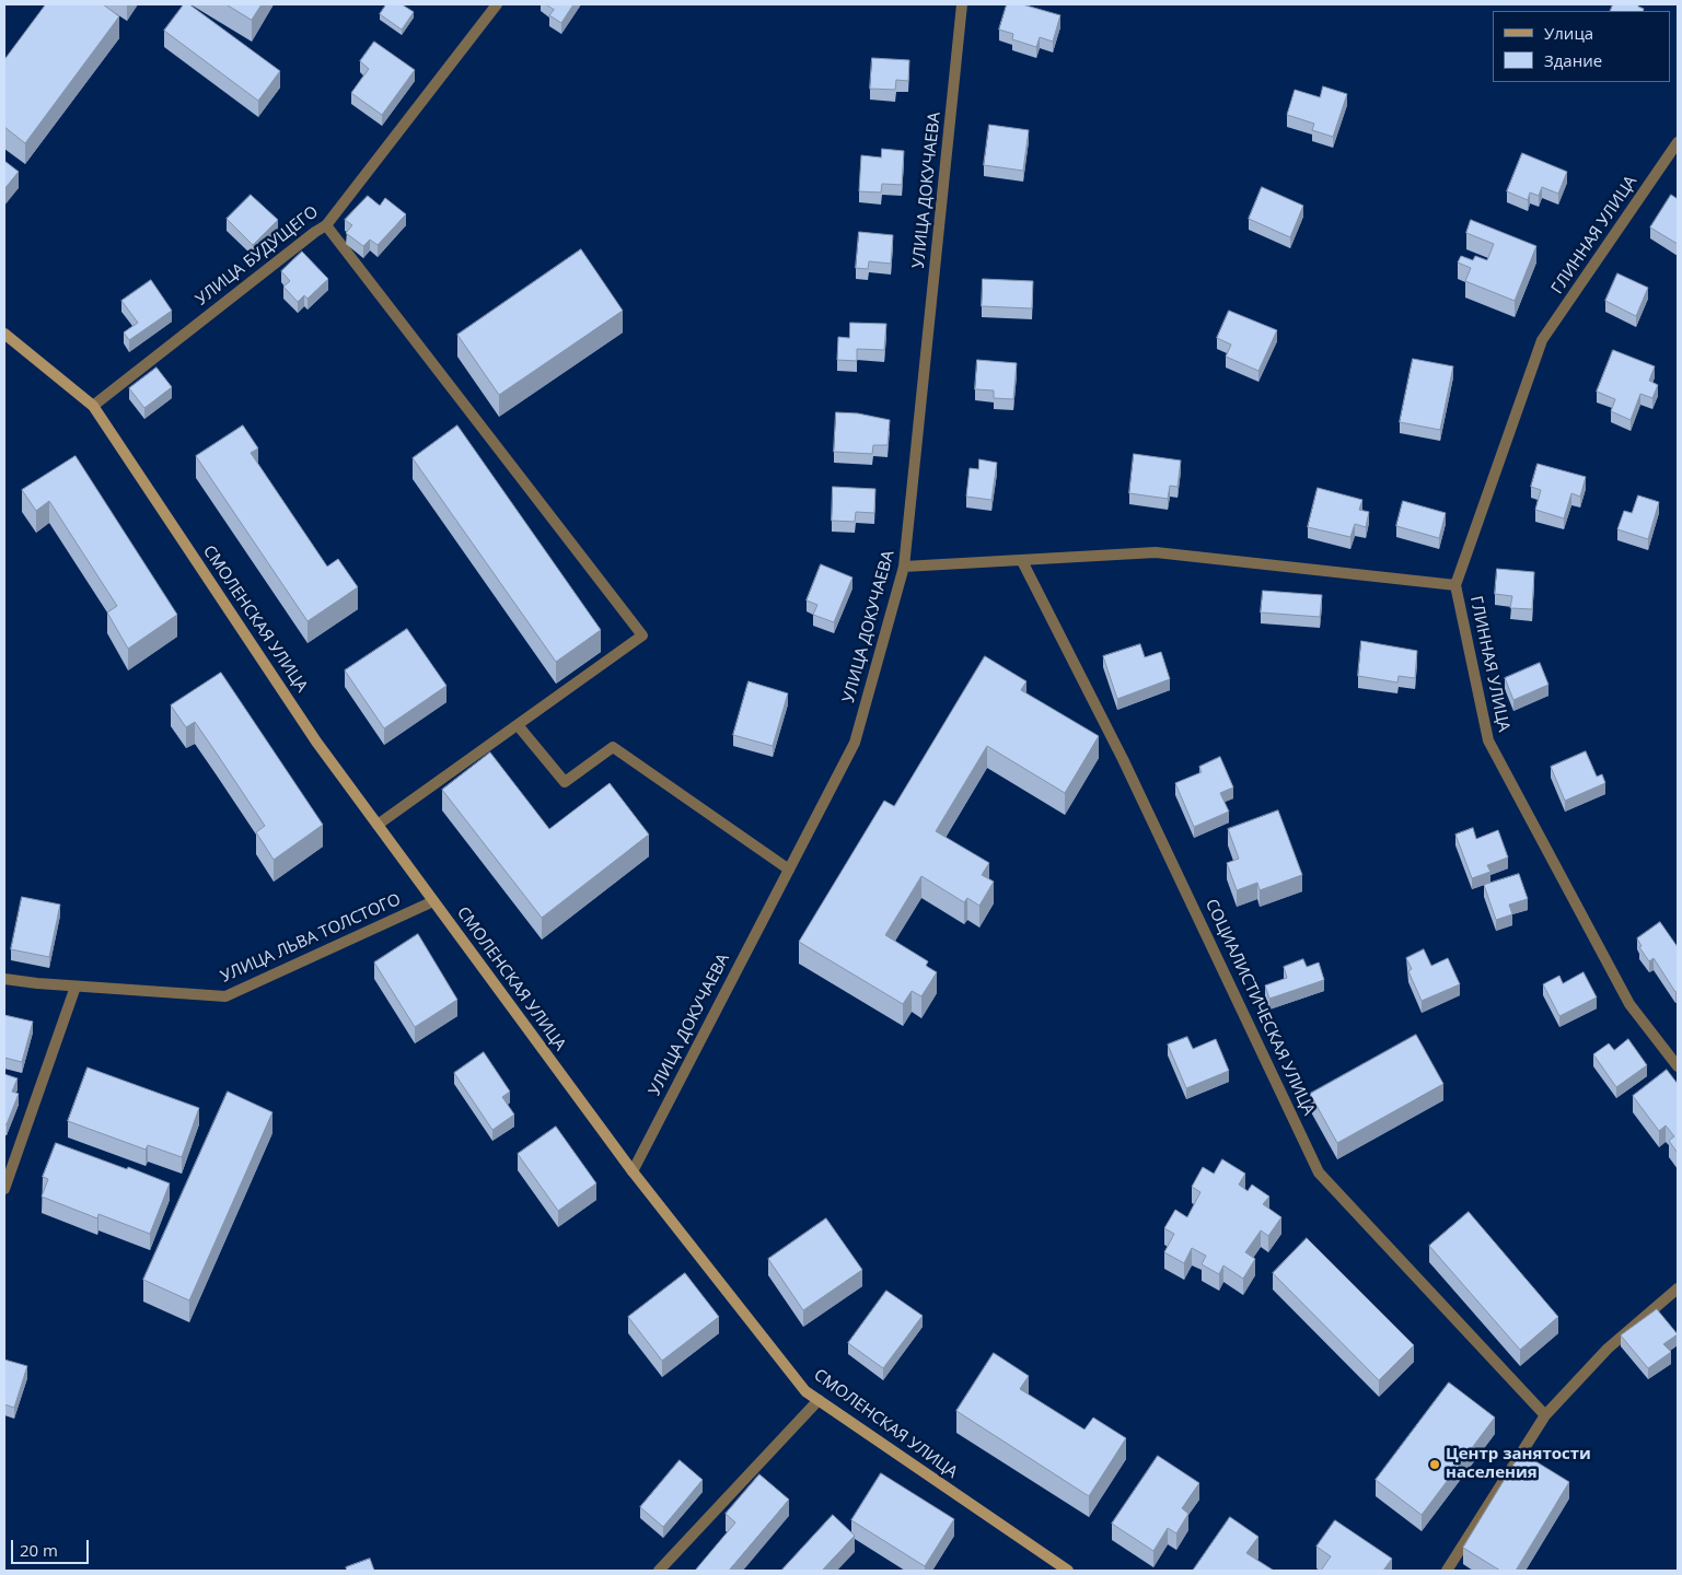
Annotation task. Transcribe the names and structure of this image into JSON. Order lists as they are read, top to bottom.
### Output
{
  "streets": {
    "main road": ["СМОЛЕНСКАЯ УЛИЦА"],
    "street": [
      "УЛИЦА ДОКУЧАЕВА",
      "ГЛИННАЯ УЛИЦА",
      "УЛИЦА БУДУЩЕГО",
      "УЛИЦА ЛЬВА ТОЛСТОГО",
      "СОЦИАЛИСТИЧЕСКАЯ УЛИЦА"
    ]
  },
  "crossings": [
    ["УЛИЦА ДОКУЧАЕВА", "СМОЛЕНСКАЯ УЛИЦА"],
    ["УЛИЦА БУДУЩЕГО", "СМОЛЕНСКАЯ УЛИЦА"],
    ["СМОЛЕНСКАЯ УЛИЦА", "УЛИЦА ЛЬВА ТОЛСТОГО"]
  ],
  "places": ["Центр занятости населения"],
  "legend": ["Улица", "Здание"],
  "scale_bar": "20 m"
}
